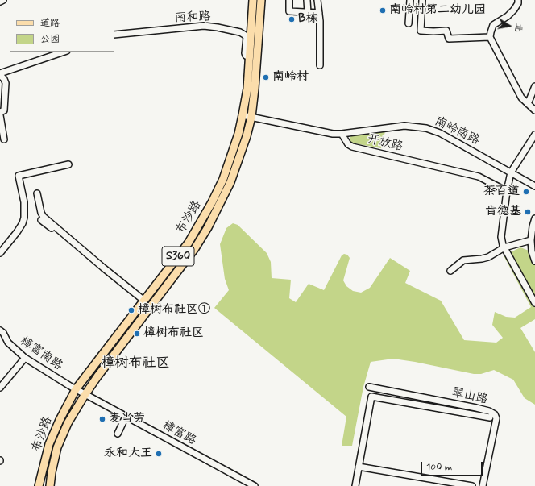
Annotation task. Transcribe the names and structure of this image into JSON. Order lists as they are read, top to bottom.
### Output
{
  "streets": {
    "main road": ["布沙路", "S360"],
    "street": [
      "南和路",
      "南岭南路",
      "开放路",
      "樟富南路",
      "翠山路",
      "樟富路"
    ]
  },
  "crossings": [
    ["南和路", "布沙路"],
    ["南岭南路", "开放路"],
    ["布沙路", "樟富南路"],
    ["布沙路", "樟富路"],
    ["樟富南路", "樟富路"]
  ],
  "districts": ["樟树布社区"],
  "places": [
    "南岭村第二幼儿园",
    "B栋",
    "南岭村",
    "茶百道",
    "肯德基",
    "樟树布社区①",
    "樟树布社区",
    "麦当劳",
    "永和大王"
  ],
  "legend": ["道路", "公园"],
  "scale_bar": "100 m",
  "north": "right"
}
